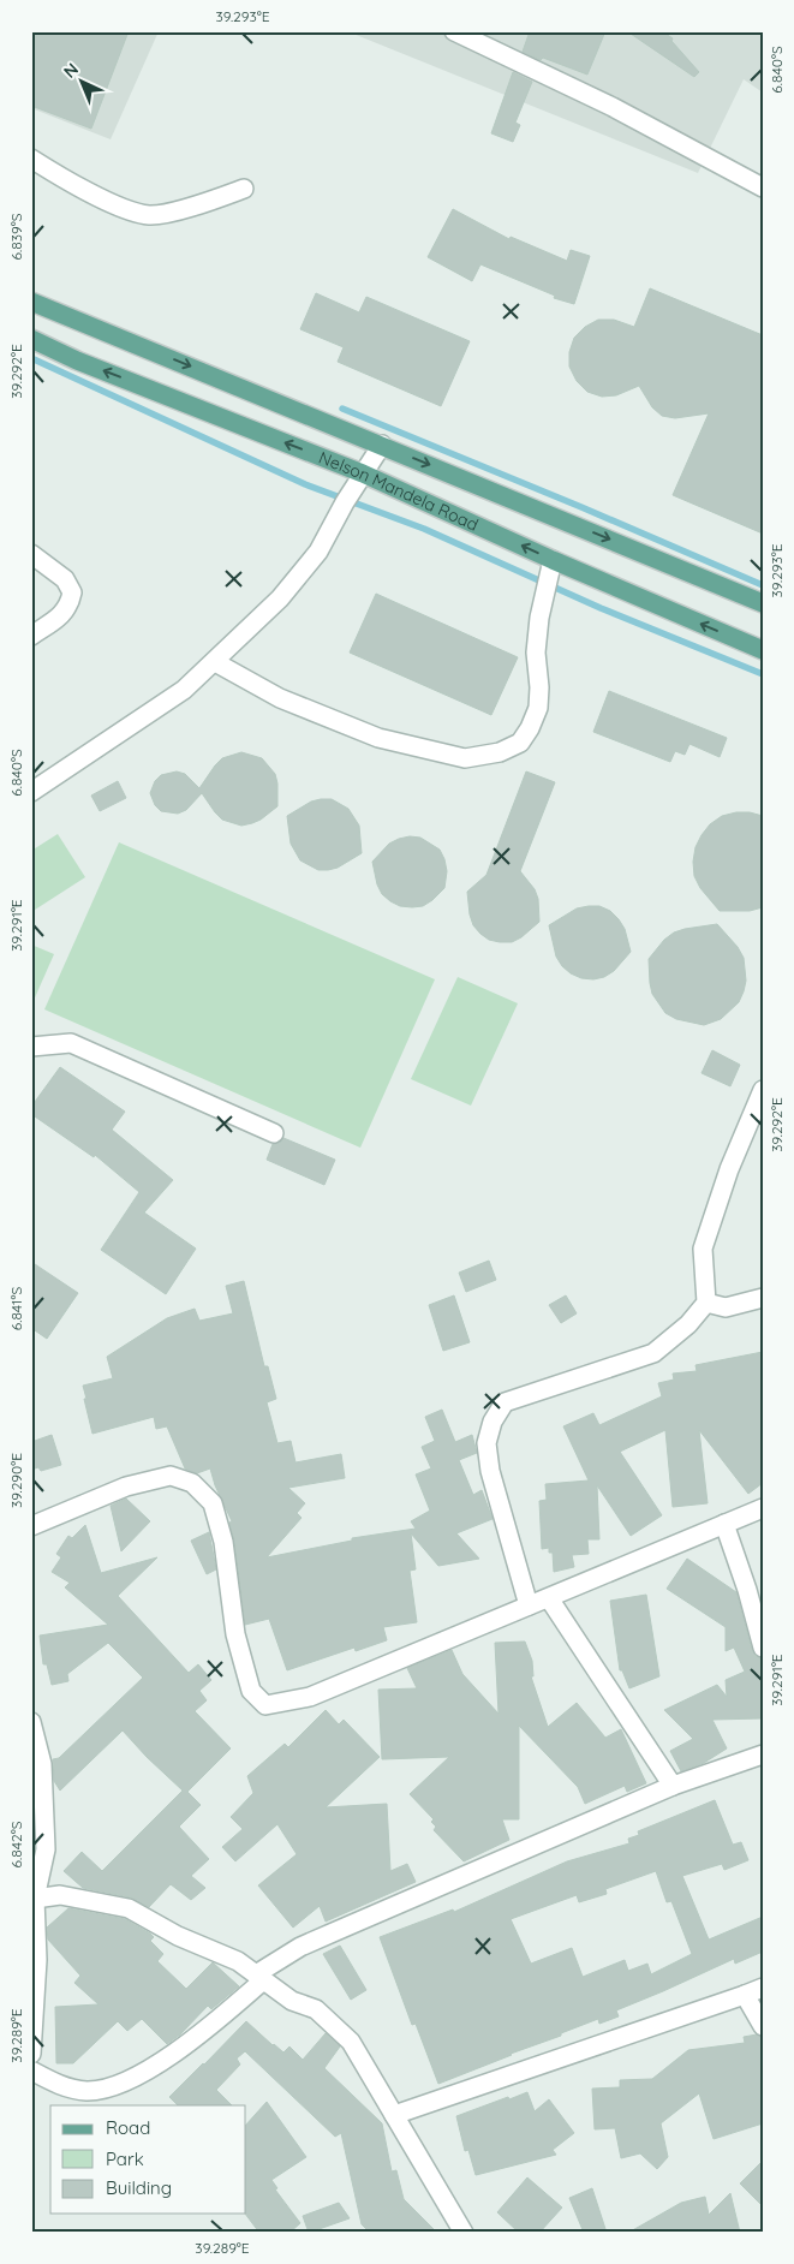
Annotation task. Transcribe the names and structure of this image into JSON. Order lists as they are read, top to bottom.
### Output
{
  "streets": {
    "main road": ["Nelson Mandela Road"]
  },
  "legend": ["Road", "Park", "Building"],
  "north": "top left",
  "coordinates": [
    "39.293°E",
    "6.840°S",
    "6.839°S",
    "39.292°E",
    "39.291°E",
    "6.841°S",
    "39.290°E",
    "6.842°S",
    "39.289°E"
  ]
}
